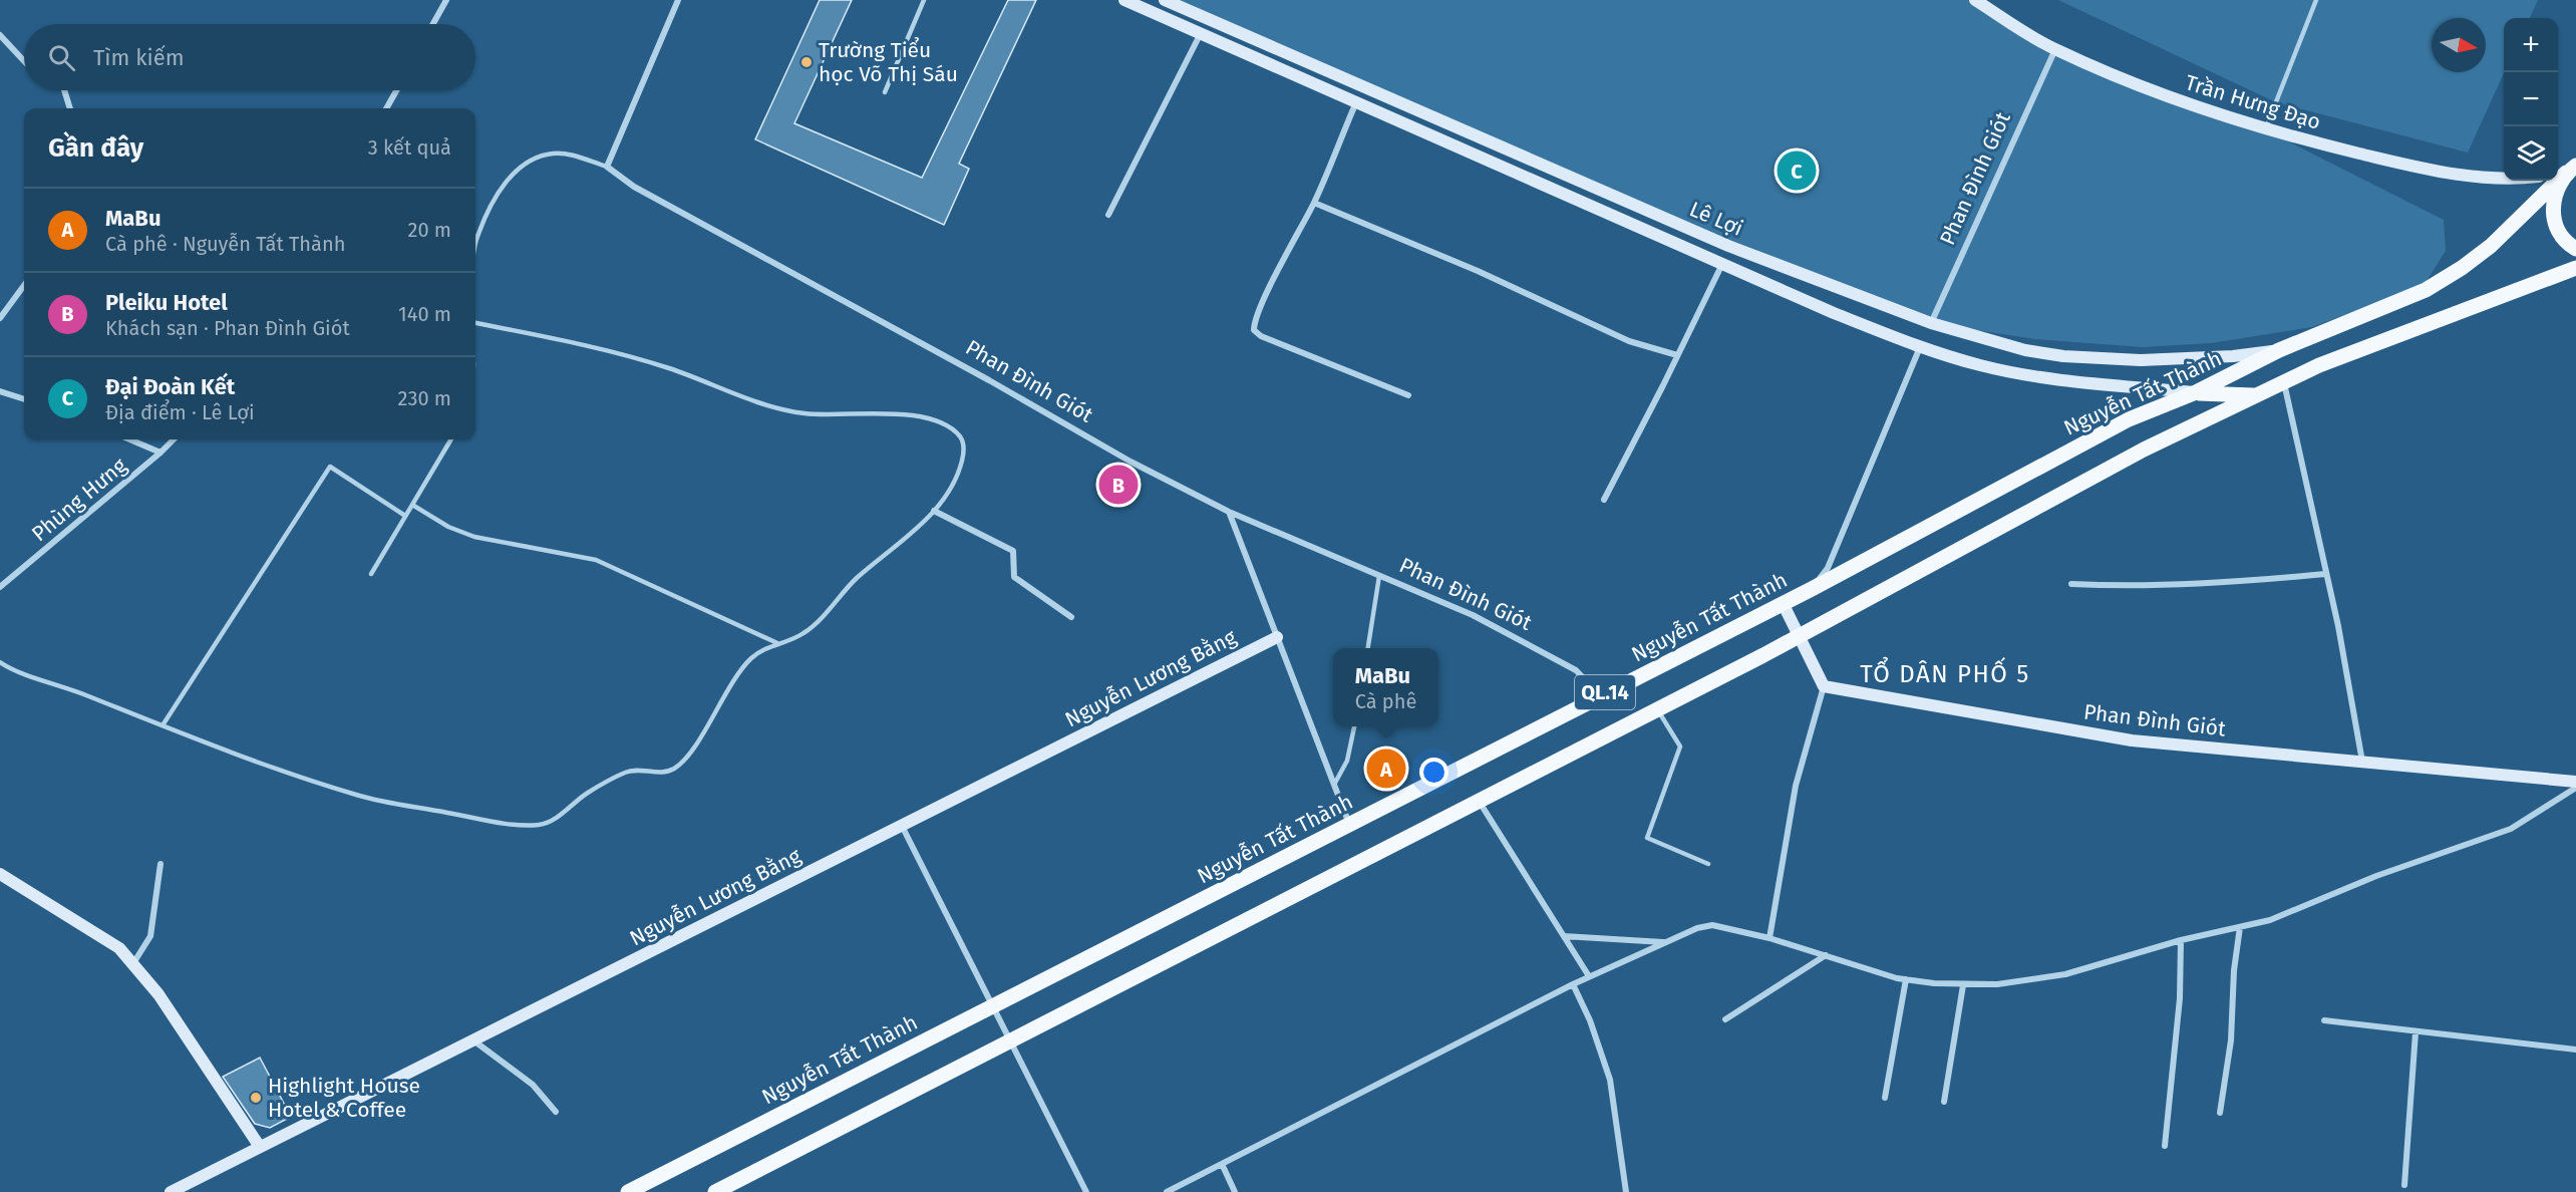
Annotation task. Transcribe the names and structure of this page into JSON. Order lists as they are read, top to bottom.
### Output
{
  "streets": {
    "main road": ["Nguyễn Tất Thành", "QL.14"],
    "street": [
      "Trần Hưng Đạo",
      "Phan Đình Giót",
      "Lê Lợi",
      "Phùng Hưng",
      "Nguyễn Lương Bằng"
    ]
  },
  "crossings": [
    ["Trần Hưng Đạo", "Phan Đình Giót"],
    ["Phan Đình Giót", "Lê Lợi"],
    ["Phan Đình Giót", "Nguyễn Tất Thành"],
    ["Lê Lợi", "Nguyễn Tất Thành"]
  ],
  "districts": ["TỔ DÂN PHỐ 5"],
  "places": ["Trường Tiểu học Võ Thị Sáu", "Highlight House Hotel & Coffee"],
  "north": "right",
  "page": {
    "map_buttons": ["+", "−"],
    "search": "Tìm kiếm",
    "heading": ["Gần đây", "3 kết quả"],
    "pins": ["C", "B", "A"],
    "list": [
      {
        "mark": "A",
        "name": "MaBu",
        "note": "Cà phê · Nguyễn Tất Thành",
        "value": "20 m"
      },
      {
        "mark": "B",
        "name": "Pleiku Hotel",
        "note": "Khách sạn · Phan Đình Giót",
        "value": "140 m"
      },
      {
        "mark": "C",
        "name": "Đại Đoàn Kết",
        "note": "Địa điểm · Lê Lợi",
        "value": "230 m"
      }
    ],
    "popup": ["MaBu", "Cà phê"]
  }
}
